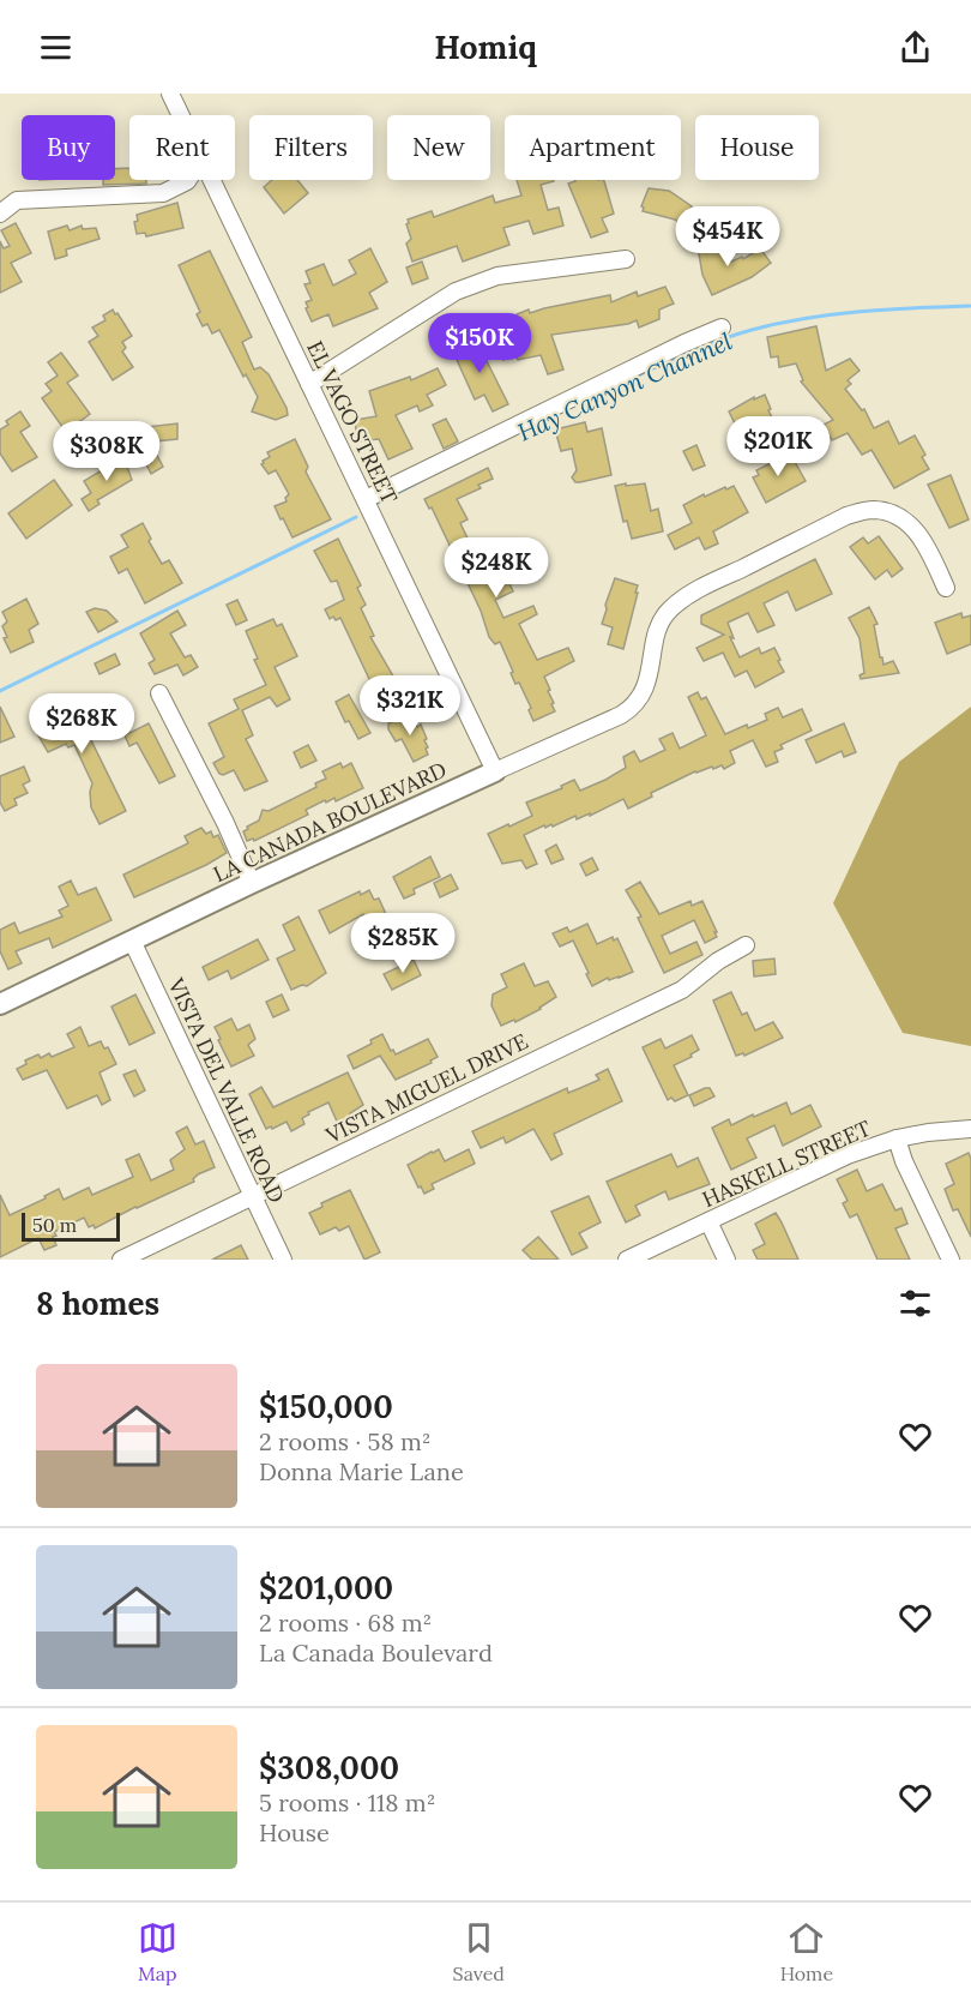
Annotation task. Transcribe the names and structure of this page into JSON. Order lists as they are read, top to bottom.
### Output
{
  "streets": {
    "street": [
      "EL VAGO STREET",
      "LA CANADA BOULEVARD",
      "VISTA MIGUEL DRIVE",
      "VISTA DEL VALLE ROAD",
      "HASKELL STREET"
    ]
  },
  "crossings": [
    ["EL VAGO STREET", "LA CANADA BOULEVARD"],
    ["LA CANADA BOULEVARD", "VISTA DEL VALLE ROAD"],
    ["VISTA MIGUEL DRIVE", "VISTA DEL VALLE ROAD"]
  ],
  "water": ["Hay Canyon Channel"],
  "scale_bar": "50 m",
  "page": {
    "header": "Homiq",
    "chip": [
      "Buy",
      "Rent",
      "Filters",
      "New",
      "Apartment",
      "House"
    ],
    "price": [
      "$454K",
      "$150K",
      "$201K",
      "$308K",
      "$248K",
      "$321K",
      "$268K",
      "$285K"
    ],
    "scale": "50 m",
    "heading": "8 homes",
    "list": [
      {
        "name": "$150,000",
        "note": "2 rooms · 58 m² · Donna Marie Lane"
      },
      {
        "name": "$201,000",
        "note": "2 rooms · 68 m² · La Canada Boulevard"
      },
      {
        "name": "$308,000",
        "note": "5 rooms · 118 m² · House"
      }
    ],
    "tabs": ["Map", "Saved", "Home"]
  }
}
